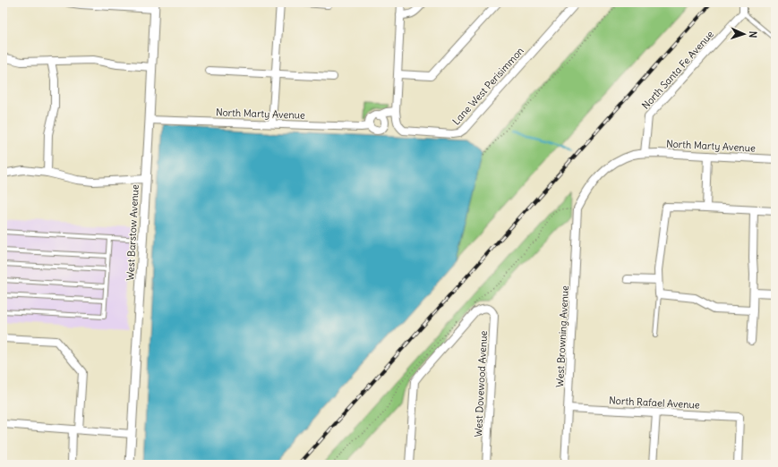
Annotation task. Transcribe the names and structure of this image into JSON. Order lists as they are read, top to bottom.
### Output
{
  "streets": {
    "street": [
      "North Santa Fe Avenue",
      "Lane West Perisimmon",
      "North Marty Avenue",
      "West Barstow Avenue",
      "West Browning Avenue",
      "West Dovewood Avenue",
      "North Rafael Avenue"
    ]
  },
  "crossings": [
    ["North Santa Fe Avenue", "North Marty Avenue"],
    ["North Santa Fe Avenue", "West Browning Avenue"],
    ["Lane West Perisimmon", "North Marty Avenue"],
    ["North Marty Avenue", "West Barstow Avenue"],
    ["North Marty Avenue", "West Browning Avenue"],
    ["West Browning Avenue", "North Rafael Avenue"]
  ],
  "north": "right"
}
